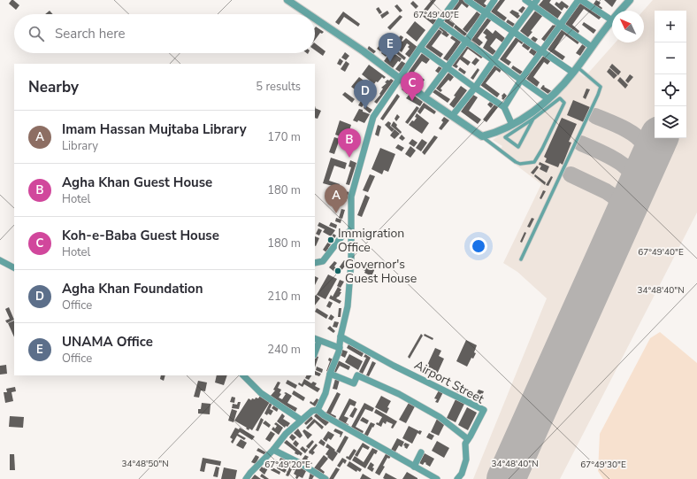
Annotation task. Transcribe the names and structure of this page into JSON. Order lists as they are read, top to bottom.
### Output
{
  "streets": {
    "street": ["Airport Street"]
  },
  "places": ["Immigration Office", "Governor's Guest House"],
  "north": "top left",
  "page": {
    "map_buttons": ["+", "−"],
    "search": "Search here",
    "pins": [
      "E",
      "C",
      "D",
      "B",
      "A"
    ],
    "heading": ["Nearby", "5 results"],
    "list": [
      {
        "mark": "A",
        "name": "Imam Hassan Mujtaba Library",
        "note": "Library",
        "value": "170 m"
      },
      {
        "mark": "B",
        "name": "Agha Khan Guest House",
        "note": "Hotel",
        "value": "180 m"
      },
      {
        "mark": "C",
        "name": "Koh-e-Baba Guest House",
        "note": "Hotel",
        "value": "180 m"
      },
      {
        "mark": "D",
        "name": "Agha Khan Foundation",
        "note": "Office",
        "value": "210 m"
      },
      {
        "mark": "E",
        "name": "UNAMA Office",
        "note": "Office",
        "value": "240 m"
      }
    ]
  },
  "coordinates": [
    "67°49'40\"E",
    "34°48'40\"N",
    "34°48'50\"N",
    "67°49'20\"E",
    "67°49'30\"E"
  ]
}
